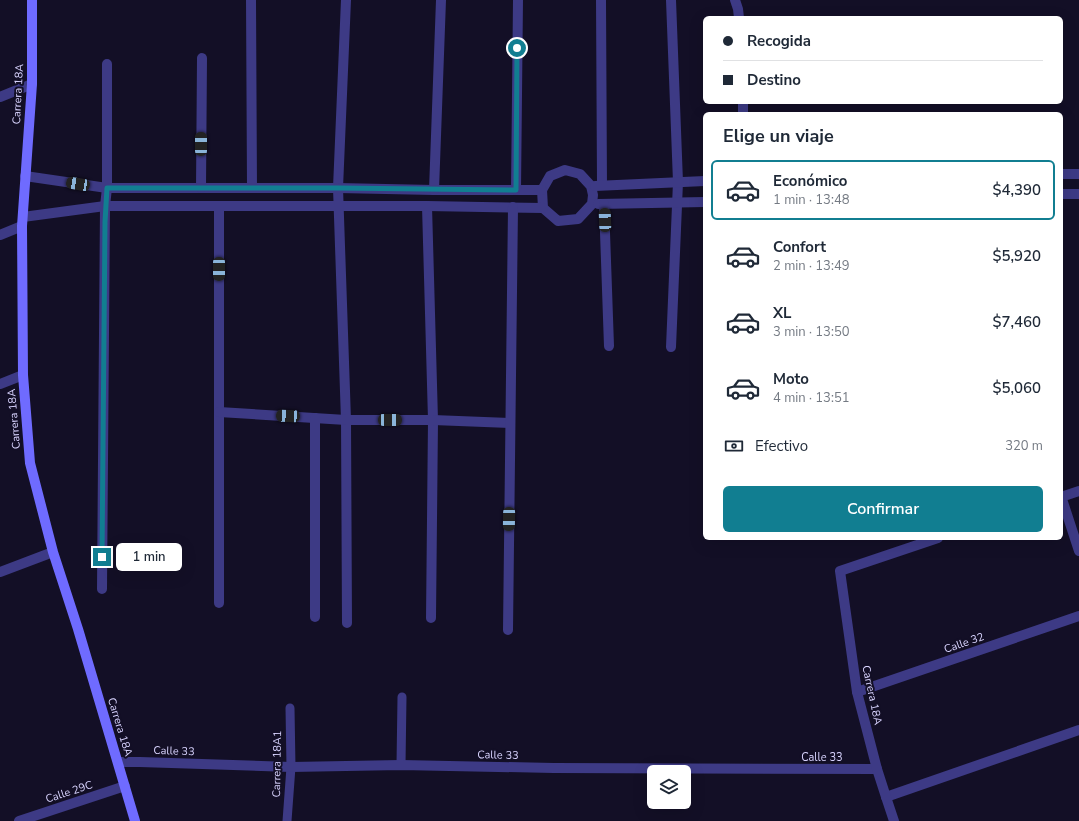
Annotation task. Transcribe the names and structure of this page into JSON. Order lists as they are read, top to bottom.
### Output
{
  "streets": {
    "main road": ["Carrera 18A"],
    "street": ["Calle 32", "Calle 33", "Calle 29C"],
    "lane": ["Carrera 18A1"]
  },
  "crossings": [
    ["Carrera 18A", "Calle 32"],
    ["Carrera 18A", "Calle 33"],
    ["Carrera 18A", "Calle 29C"],
    ["Calle 33", "Carrera 18A1"]
  ],
  "page": {
    "banner": ["Recogida", "Destino"],
    "heading": "Elige un viaje",
    "list": [
      {
        "name": "Económico",
        "note": "1 min · 13:48",
        "value": "$4,390"
      },
      {
        "name": "Confort",
        "note": "2 min · 13:49",
        "value": "$5,920"
      },
      {
        "name": "XL",
        "note": "3 min · 13:50",
        "value": "$7,460"
      },
      {
        "name": "Moto",
        "note": "4 min · 13:51",
        "value": "$5,060"
      }
    ],
    "pay": ["Efectivo", "320 m"],
    "buttons": "Confirmar",
    "bubble": "1 min"
  }
}
